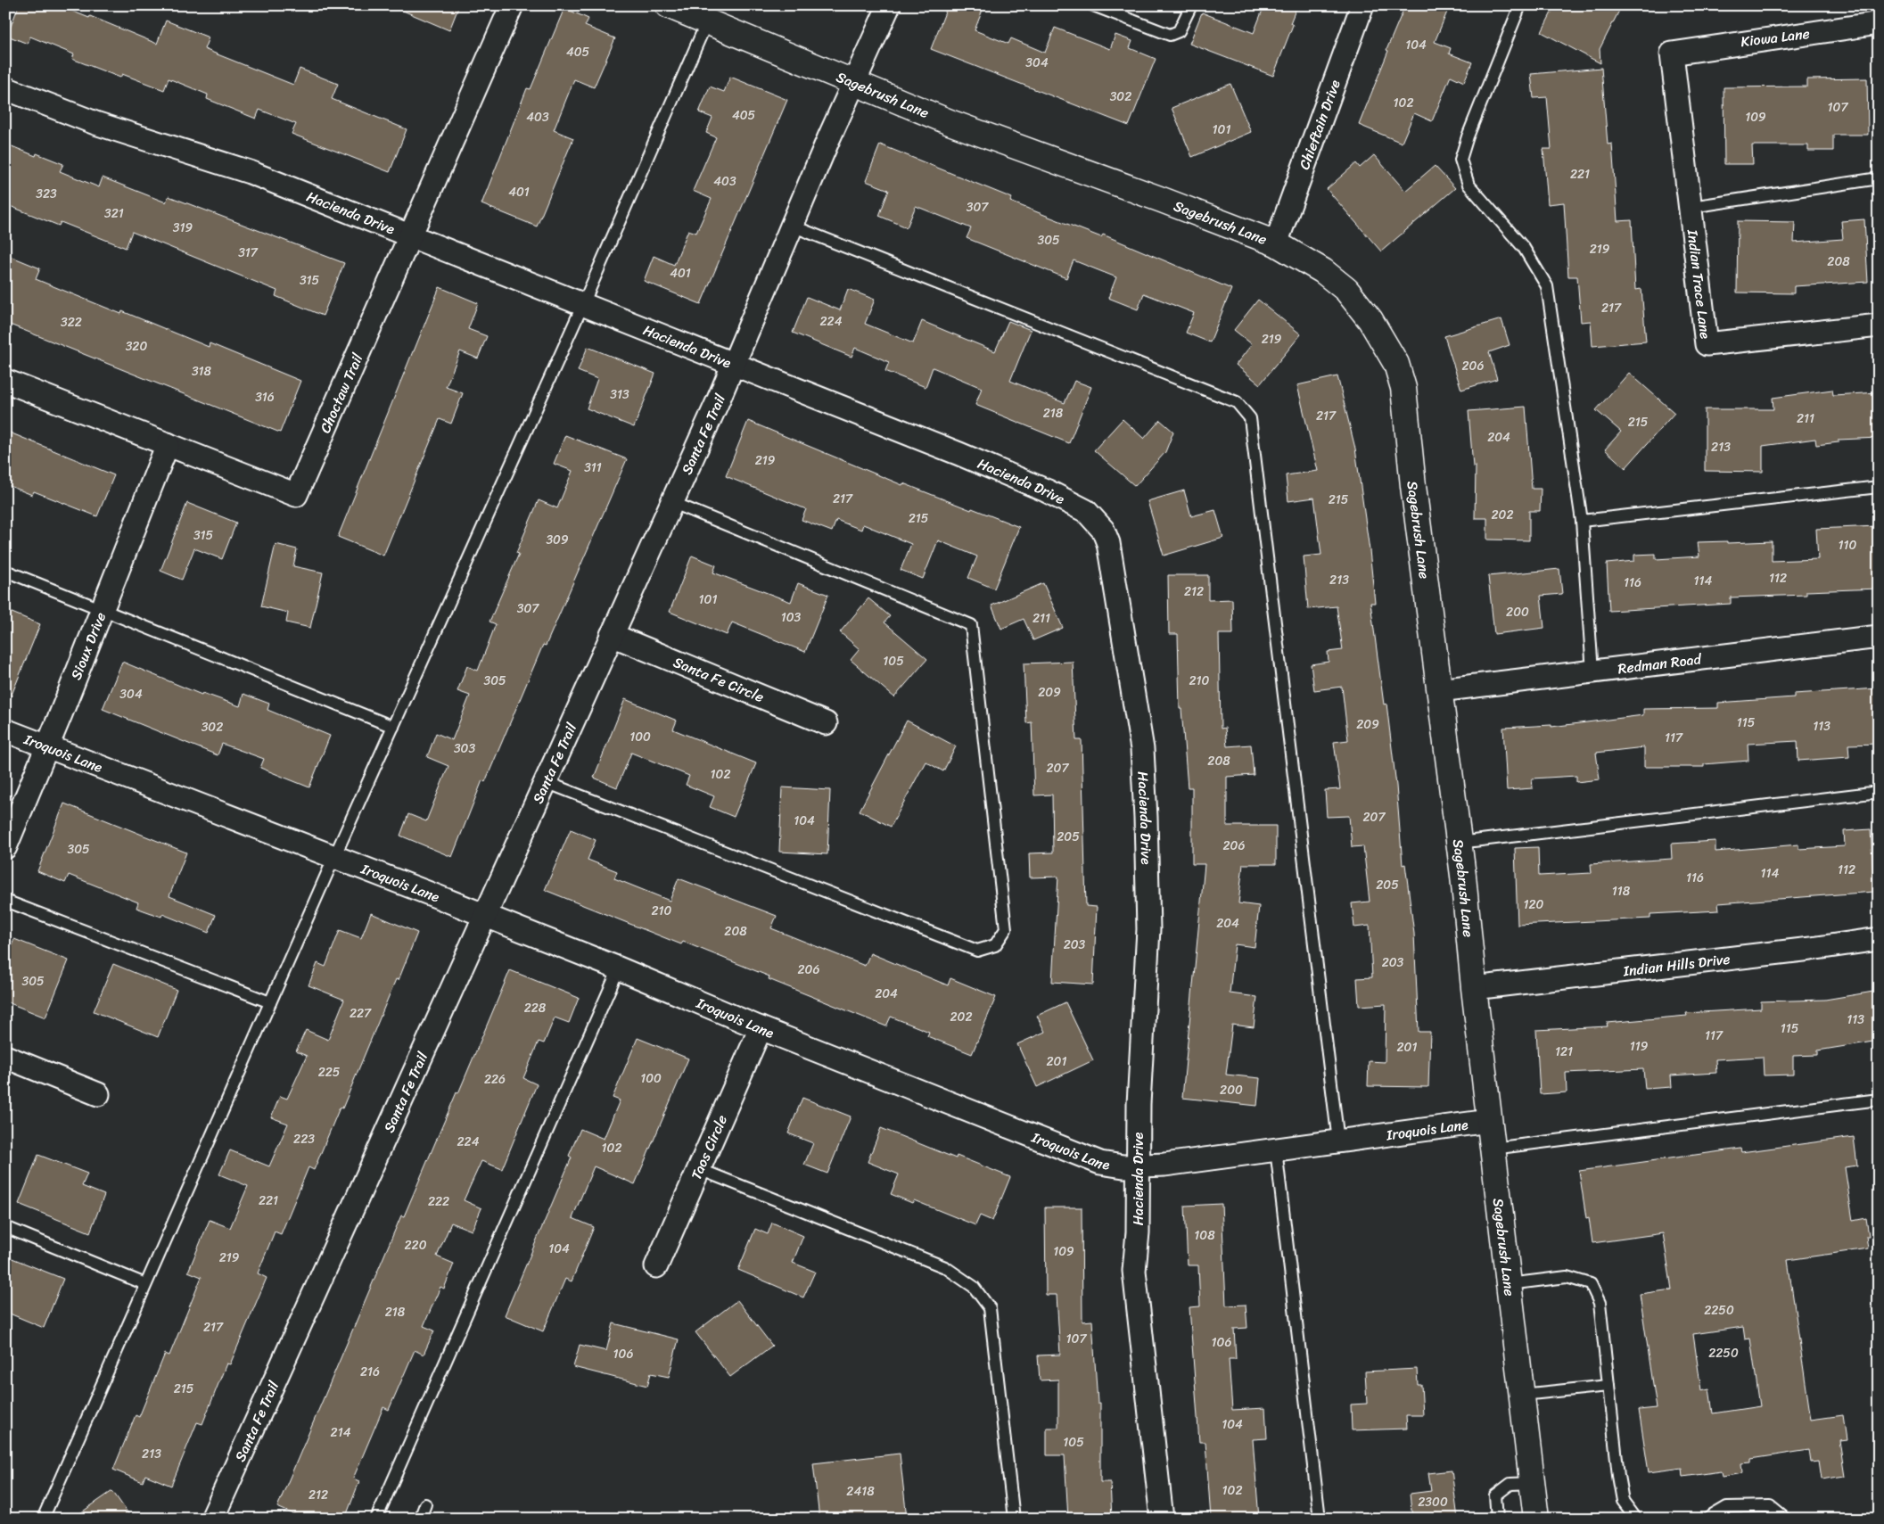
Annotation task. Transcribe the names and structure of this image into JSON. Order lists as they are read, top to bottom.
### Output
{
  "streets": {
    "street": [
      "Kiowa Lane",
      "Sagebrush Lane",
      "Chieftain Drive",
      "Hacienda Drive",
      "Indian Trace Lane",
      "Choctaw Trail",
      "Santa Fe Trail",
      "Sioux Drive",
      "Redman Road",
      "Santa Fe Circle",
      "Iroquois Lane",
      "Indian Hills Drive",
      "Taos Circle"
    ]
  },
  "crossings": [
    ["Kiowa Lane", "Indian Trace Lane"],
    ["Sagebrush Lane", "Chieftain Drive"],
    ["Sagebrush Lane", "Santa Fe Trail"],
    ["Sagebrush Lane", "Redman Road"],
    ["Sagebrush Lane", "Iroquois Lane"],
    ["Sagebrush Lane", "Indian Hills Drive"],
    ["Hacienda Drive", "Choctaw Trail"],
    ["Hacienda Drive", "Santa Fe Trail"],
    ["Hacienda Drive", "Iroquois Lane"],
    ["Choctaw Trail", "Sioux Drive"],
    ["Santa Fe Trail", "Santa Fe Circle"],
    ["Santa Fe Trail", "Iroquois Lane"],
    ["Sioux Drive", "Iroquois Lane"],
    ["Iroquois Lane", "Taos Circle"]
  ],
  "house_numbers": [
    "104",
    "405",
    "304",
    "302",
    "102",
    "107",
    "405",
    "403",
    "109",
    "101",
    "221",
    "403",
    "401",
    "323",
    "307",
    "321",
    "319",
    "305",
    "219",
    "317",
    "208",
    "401",
    "315",
    "217",
    "224",
    "322",
    "219",
    "320",
    "206",
    "318",
    "313",
    "316",
    "218",
    "217",
    "211",
    "215",
    "204",
    "213",
    "219",
    "311",
    "217",
    "215",
    "202",
    "215",
    "315",
    "309",
    "110",
    "112",
    "213",
    "114",
    "116",
    "212",
    "101",
    "307",
    "200",
    "103",
    "211",
    "105",
    "305",
    "210",
    "209",
    "304",
    "115",
    "209",
    "113",
    "302",
    "100",
    "117",
    "303",
    "208",
    "207",
    "102",
    "207",
    "104",
    "205",
    "206",
    "305",
    "112",
    "114",
    "116",
    "205",
    "118",
    "120",
    "210",
    "204",
    "208",
    "203",
    "203",
    "206",
    "305",
    "204",
    "228",
    "227",
    "202",
    "113",
    "115",
    "117",
    "119",
    "201",
    "121",
    "201",
    "225",
    "100",
    "226",
    "200",
    "223",
    "224",
    "102",
    "221",
    "222",
    "108",
    "220",
    "104",
    "109",
    "219",
    "2250",
    "218",
    "217",
    "107",
    "106",
    "2250",
    "106",
    "216",
    "215",
    "104",
    "214",
    "105",
    "213",
    "102",
    "2418",
    "212",
    "2300"
  ]
}
